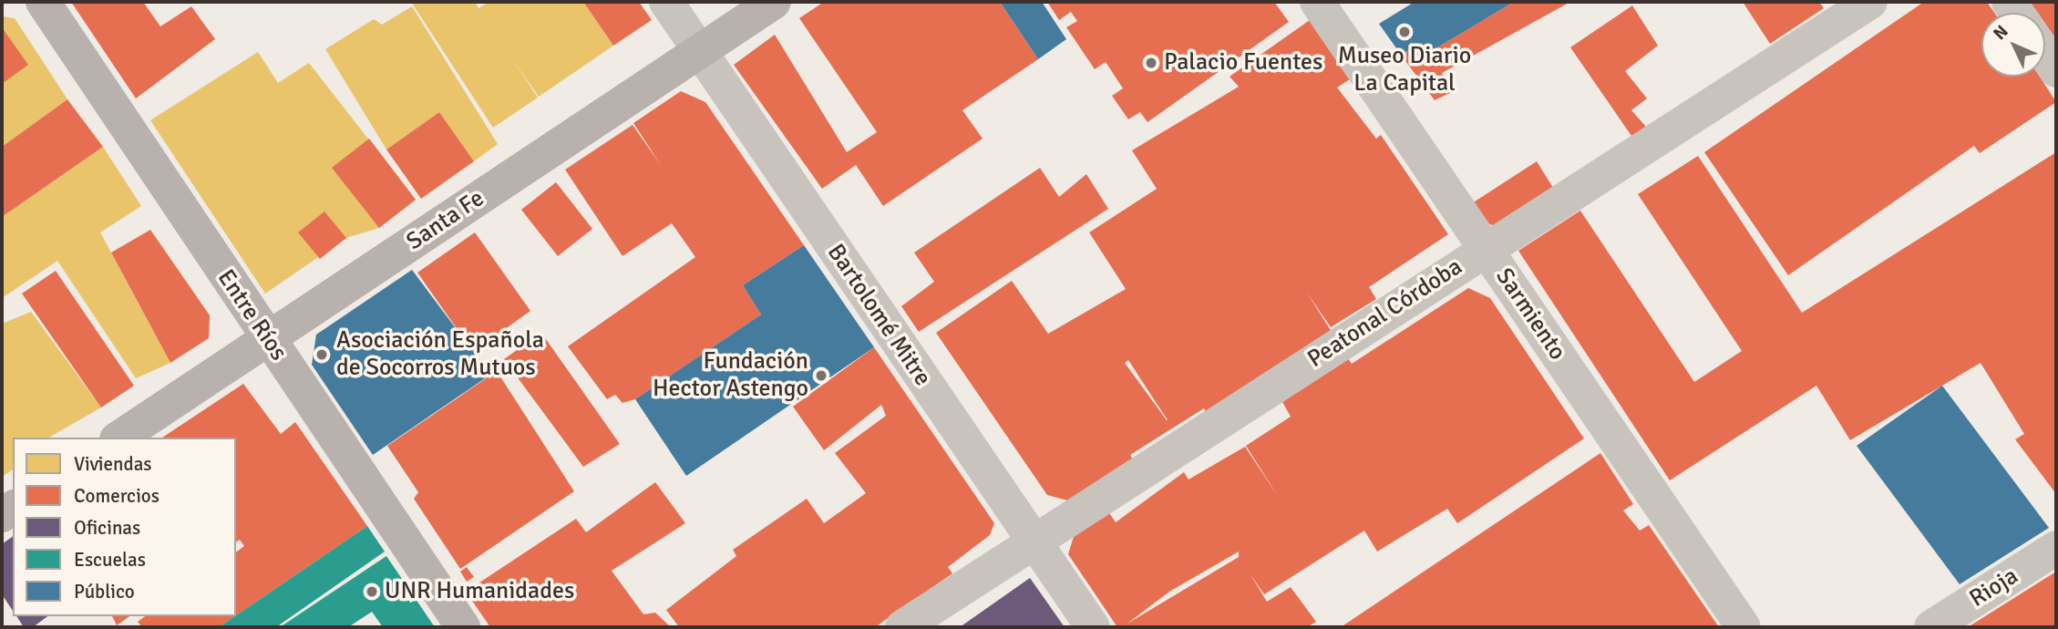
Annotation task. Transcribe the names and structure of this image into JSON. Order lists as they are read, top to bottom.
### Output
{
  "streets": {
    "main road": ["Santa Fe", "Entre Ríos"],
    "street": [
      "Peatonal Córdoba",
      "Sarmiento",
      "Bartolomé Mitre",
      "Rioja"
    ]
  },
  "crossings": [
    ["Santa Fe", "Entre Ríos"],
    ["Santa Fe", "Bartolomé Mitre"],
    ["Peatonal Córdoba", "Sarmiento"],
    ["Peatonal Córdoba", "Bartolomé Mitre"]
  ],
  "places": [
    "Museo Diario La Capital",
    "Palacio Fuentes",
    "Asociación Española de Socorros Mutuos",
    "Fundación Hector Astengo",
    "UNR Humanidades"
  ],
  "legend": [
    "Viviendas",
    "Comercios",
    "Oficinas",
    "Escuelas",
    "Público"
  ],
  "north": "top left"
}
